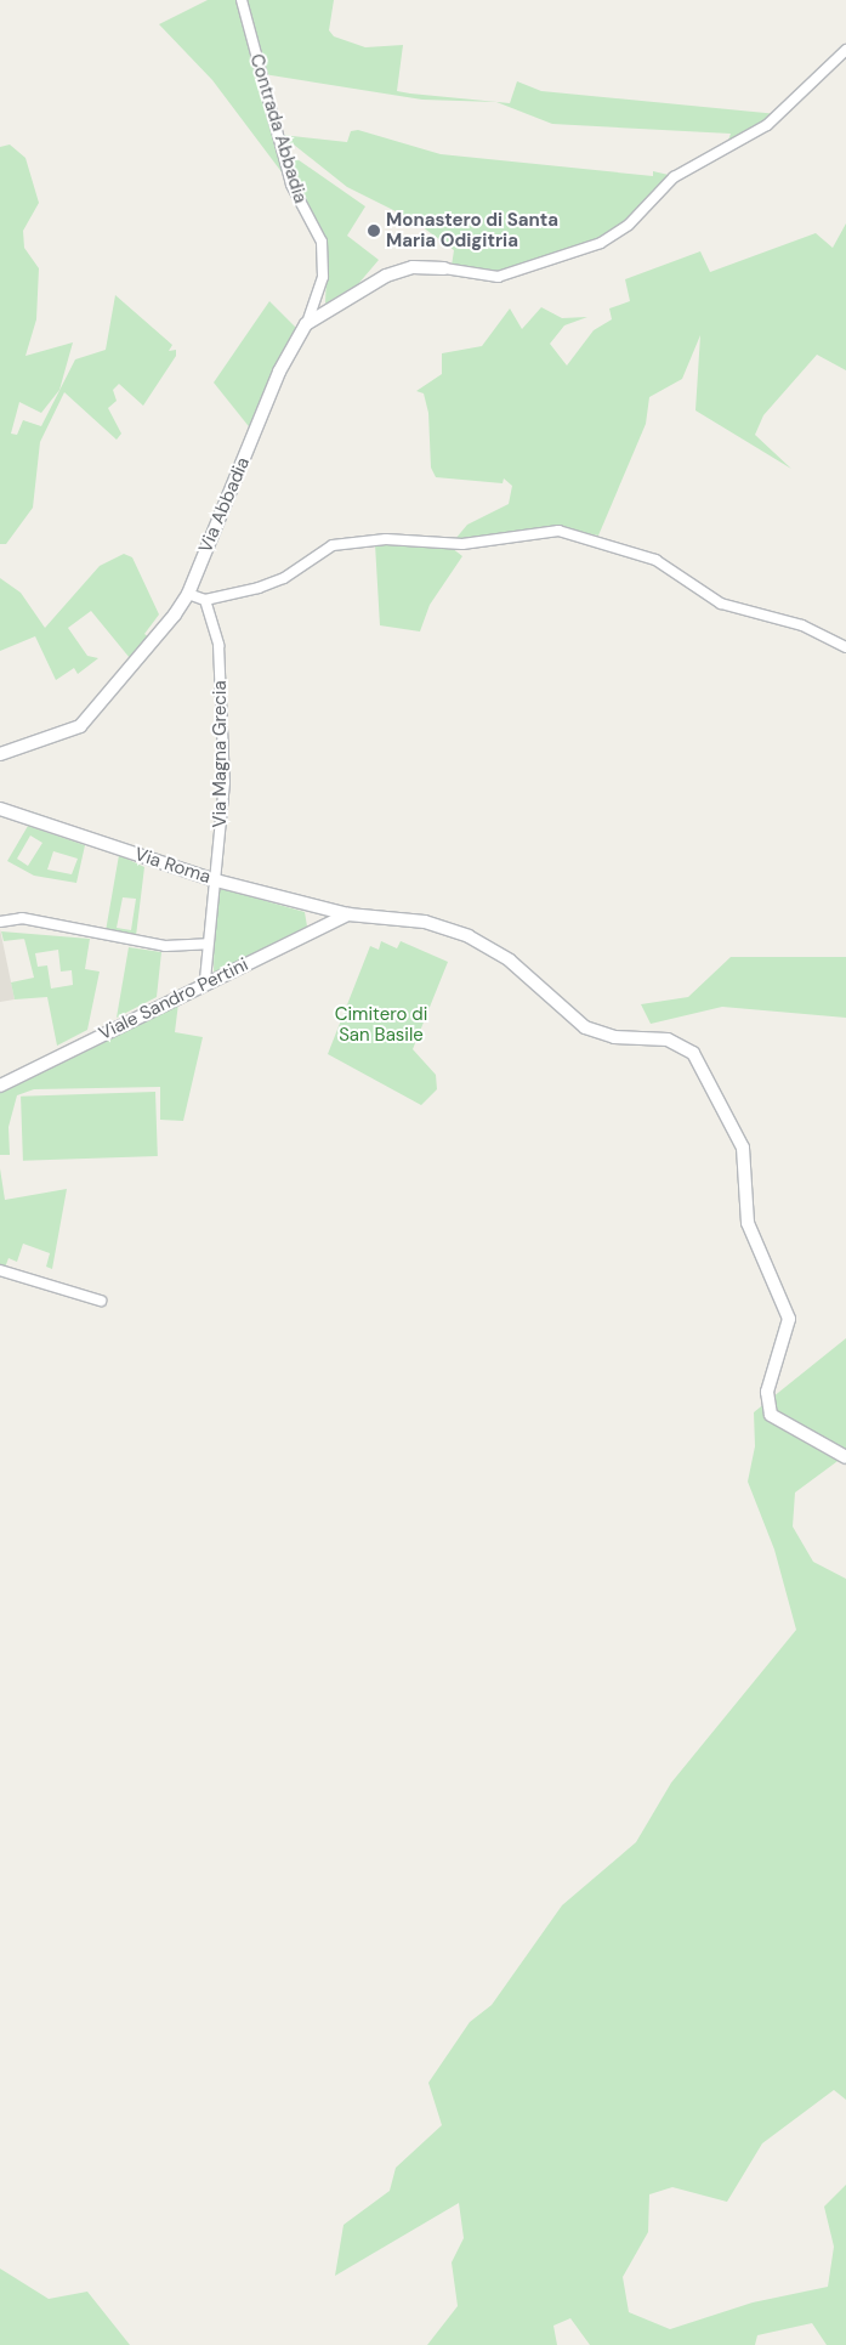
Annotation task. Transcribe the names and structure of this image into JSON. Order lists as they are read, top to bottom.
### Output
{
  "streets": {
    "street": [
      "Contrada Abbadia",
      "Via Abbadia",
      "Via Magna Grecia",
      "Via Roma",
      "Viale Sandro Pertini"
    ]
  },
  "crossings": [
    ["Contrada Abbadia", "Via Abbadia"],
    ["Via Magna Grecia", "Via Roma"],
    ["Via Magna Grecia", "Viale Sandro Pertini"],
    ["Via Roma", "Viale Sandro Pertini"]
  ],
  "parks": ["Cimitero di San Basile"],
  "places": ["Monastero di Santa Maria Odigitria"]
}
